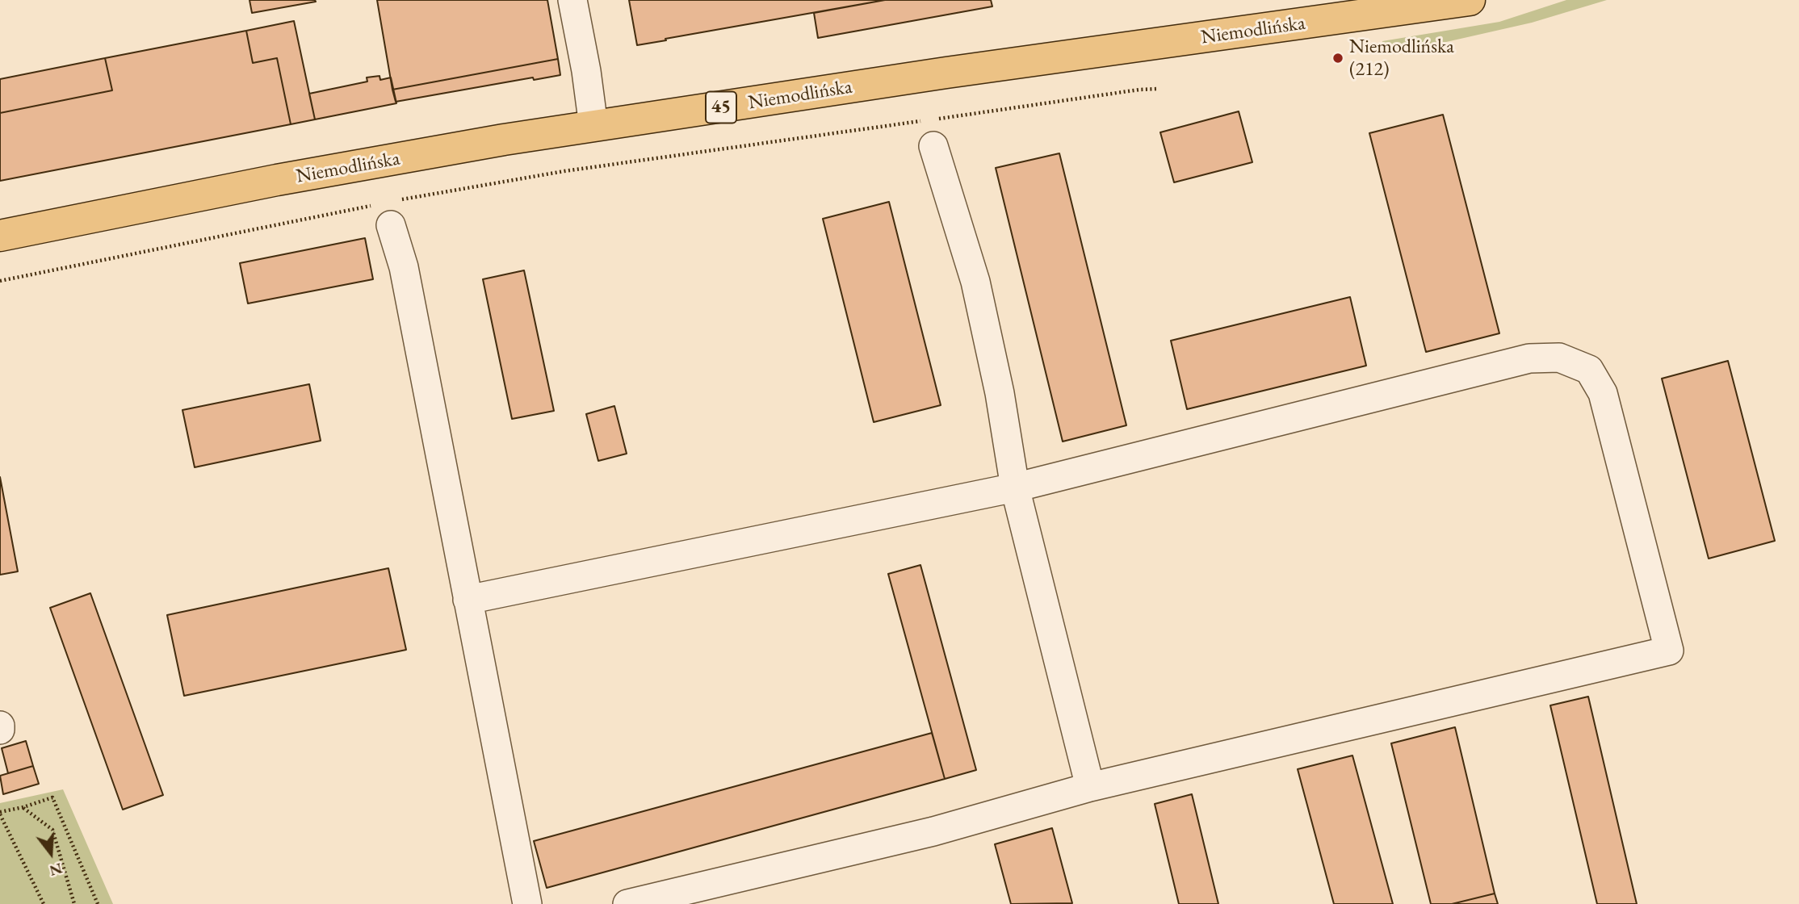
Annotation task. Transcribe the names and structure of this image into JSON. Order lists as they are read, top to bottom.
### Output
{
  "streets": {
    "main road": ["Niemodlińska", "45"]
  },
  "places": ["Niemodlińska (212)"],
  "north": "bottom"
}
